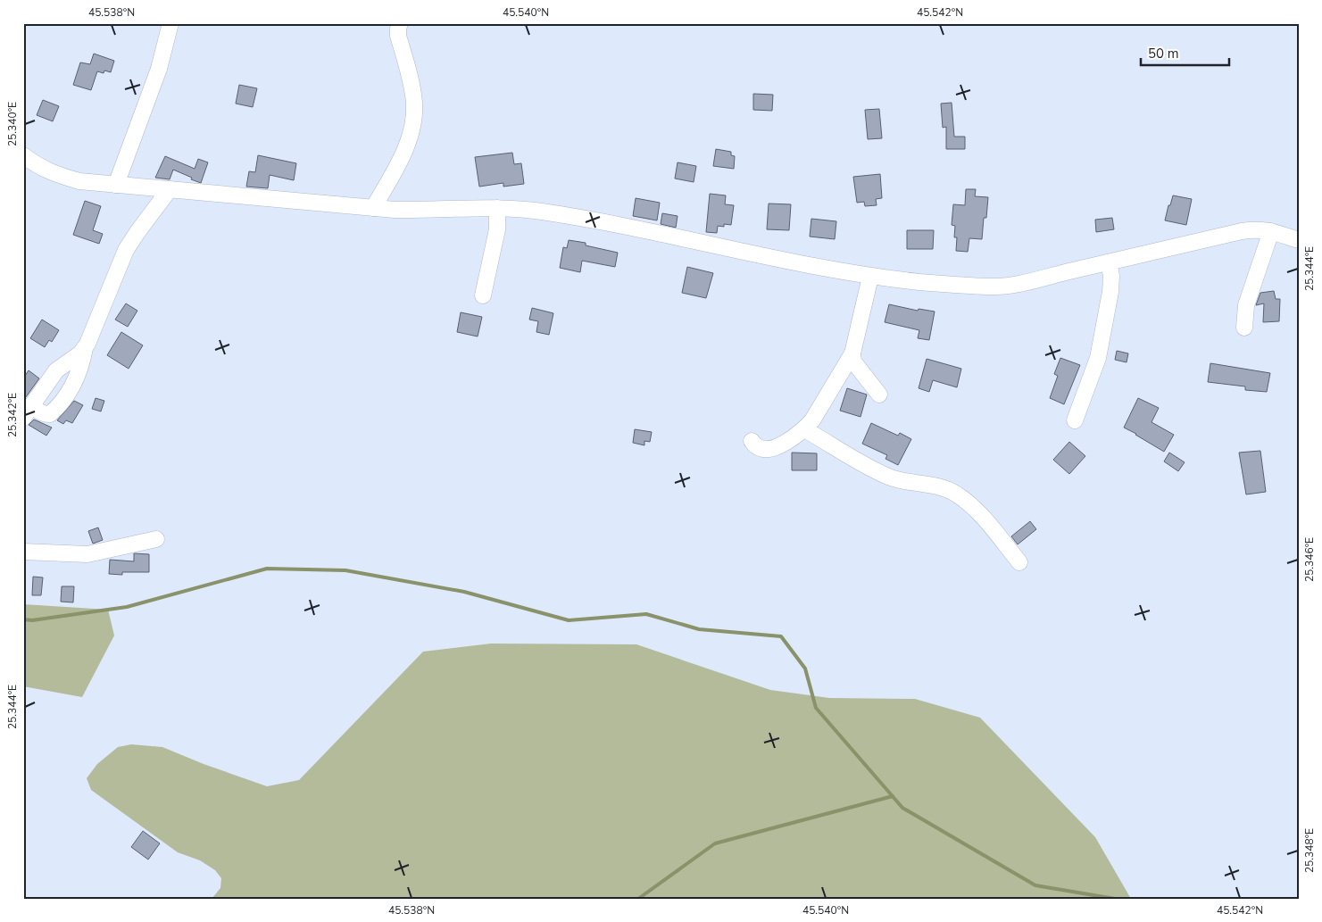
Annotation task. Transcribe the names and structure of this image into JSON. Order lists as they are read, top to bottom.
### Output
{
  "scale_bar": "50 m",
  "coordinates": [
    "45.538°N",
    "45.540°N",
    "45.542°N",
    "25.340°E",
    "25.344°E",
    "25.342°E",
    "25.346°E",
    "25.348°E"
  ]
}
